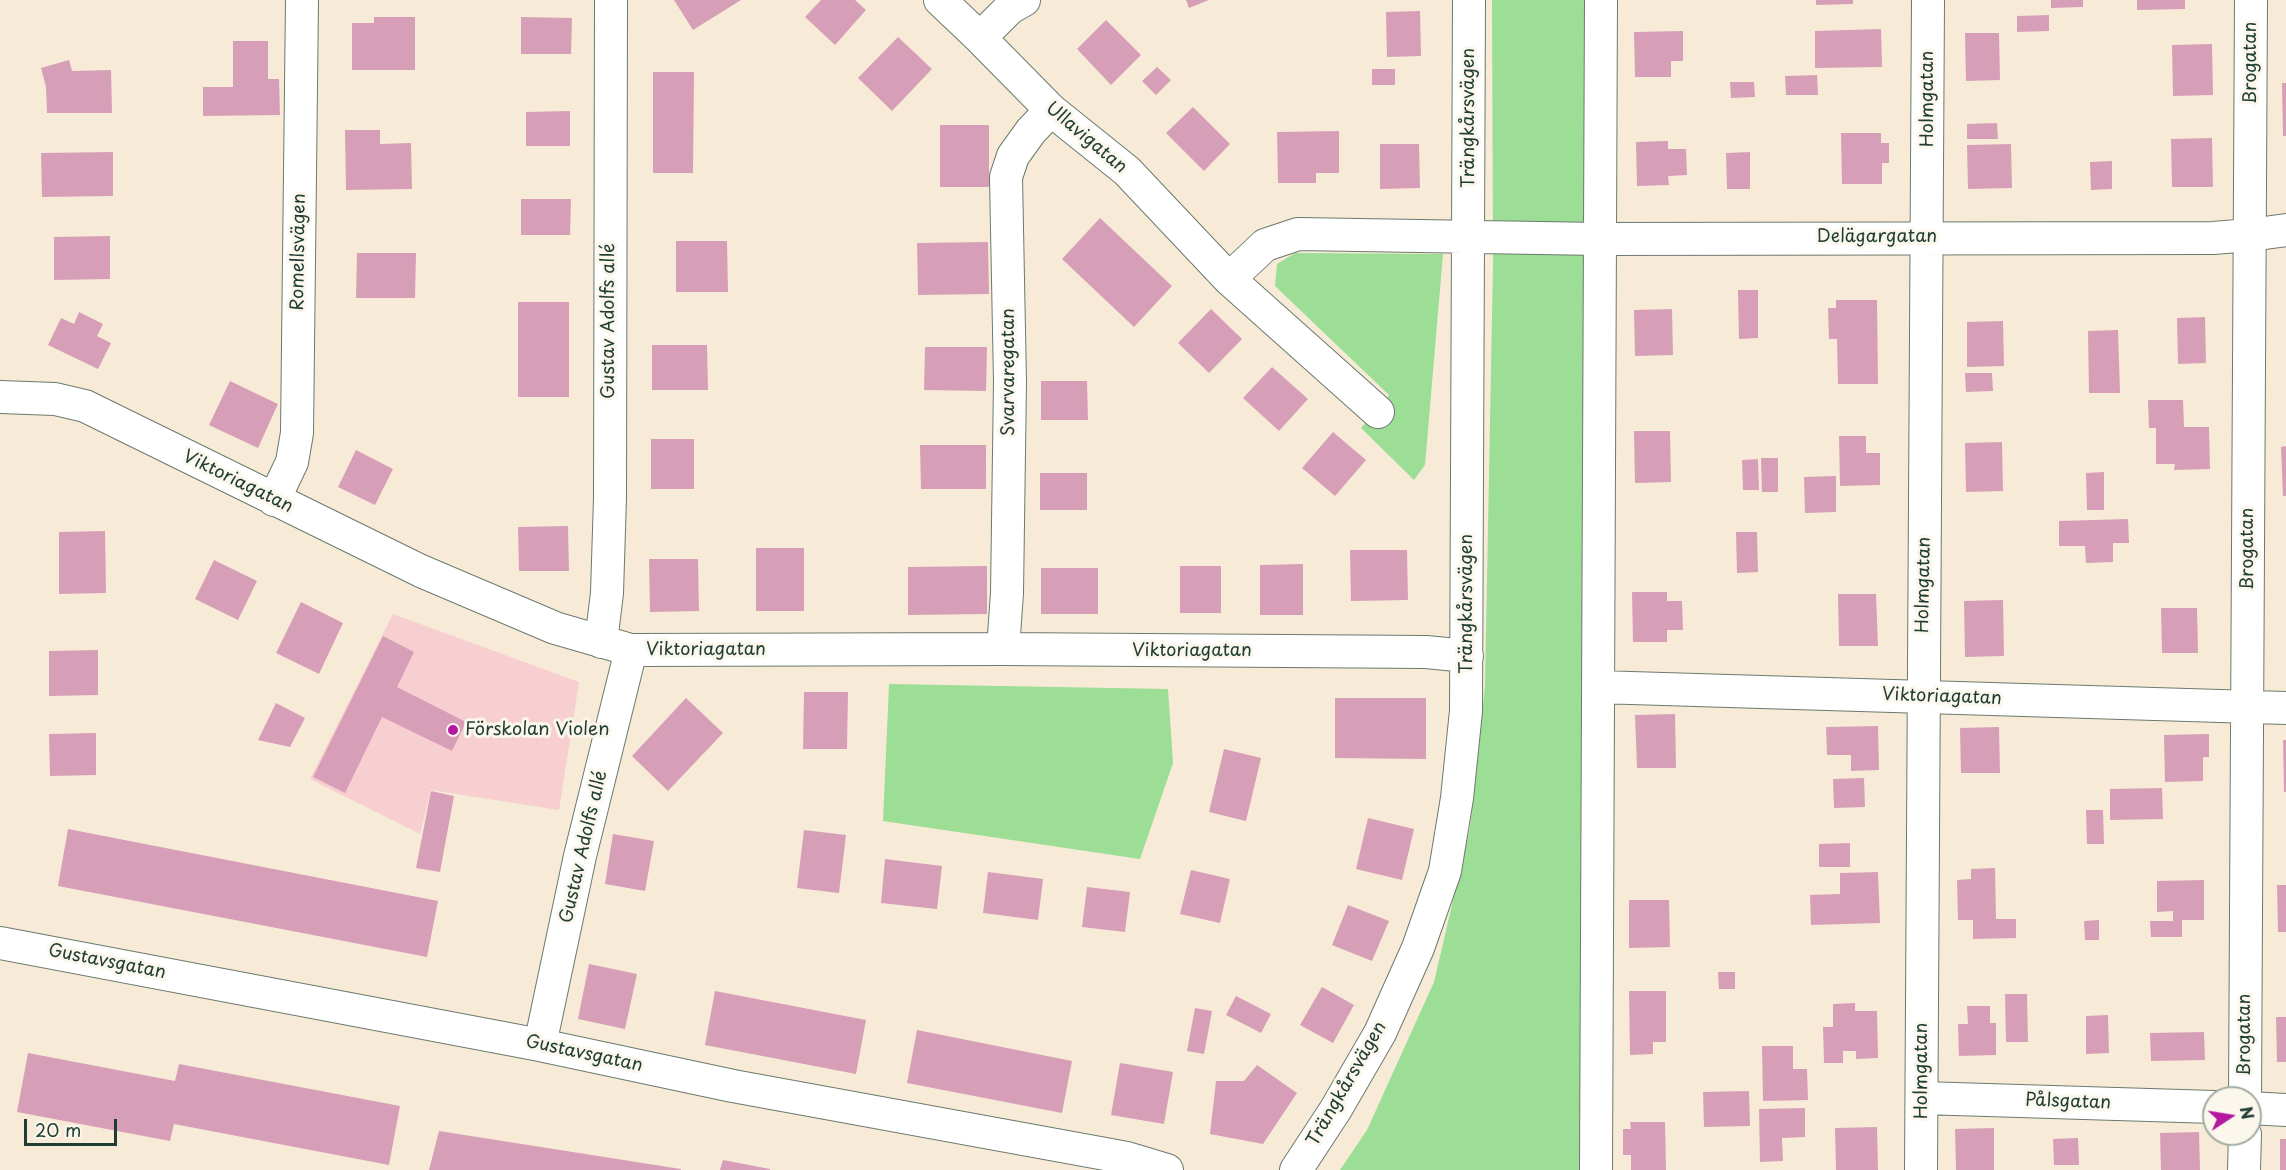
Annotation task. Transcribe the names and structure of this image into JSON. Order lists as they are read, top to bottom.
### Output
{
  "streets": {
    "street": [
      "Brogatan",
      "Holmgatan",
      "Trängkårsvägen",
      "Ullavigatan",
      "Delägargatan",
      "Romellsvägen",
      "Gustav Adolfs allé",
      "Svarvaregatan",
      "Viktoriagatan",
      "Gustavsgatan",
      "Pålsgatan"
    ]
  },
  "crossings": [
    ["Brogatan", "Delägargatan"],
    ["Brogatan", "Viktoriagatan"],
    ["Holmgatan", "Delägargatan"],
    ["Holmgatan", "Viktoriagatan"],
    ["Holmgatan", "Pålsgatan"],
    ["Trängkårsvägen", "Delägargatan"],
    ["Trängkårsvägen", "Viktoriagatan"],
    ["Ullavigatan", "Svarvaregatan"],
    ["Romellsvägen", "Viktoriagatan"],
    ["Gustav Adolfs allé", "Viktoriagatan"],
    ["Gustav Adolfs allé", "Gustavsgatan"],
    ["Svarvaregatan", "Viktoriagatan"]
  ],
  "places": ["Förskolan Violen"],
  "scale_bar": "20 m",
  "north": "right"
}
